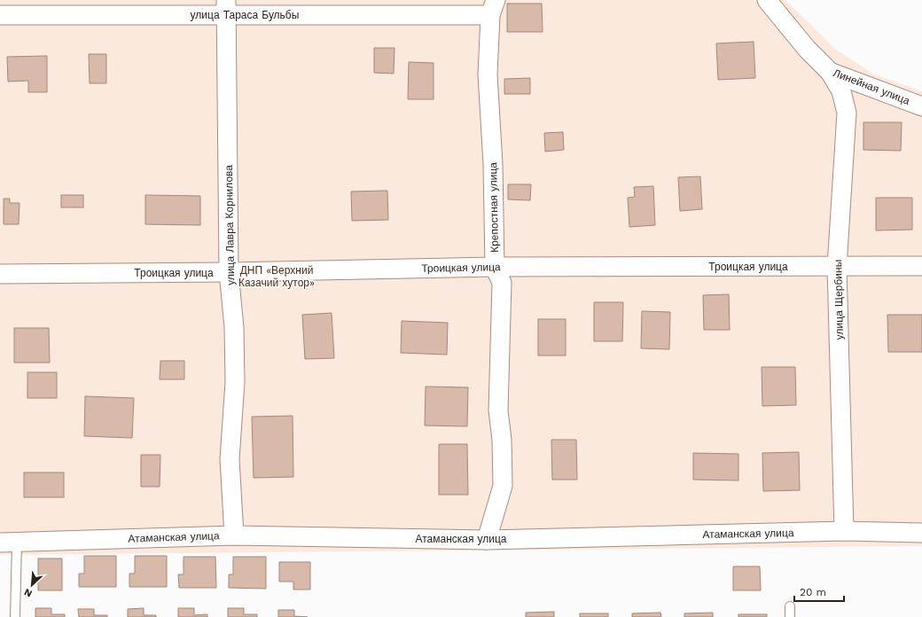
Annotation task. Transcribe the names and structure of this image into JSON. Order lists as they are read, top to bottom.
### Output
{
  "streets": {
    "street": [
      "улица Тараса Бульбы",
      "Линейная улица",
      "Крепостная улица",
      "улица Лавра Корнилова",
      "Троицкая улица",
      "улица Щербины",
      "Атаманская улица"
    ]
  },
  "crossings": [
    ["улица Тараса Бульбы", "Крепостная улица"],
    ["улица Тараса Бульбы", "улица Лавра Корнилова"],
    ["Линейная улица", "улица Щербины"],
    ["Крепостная улица", "Троицкая улица"],
    ["Крепостная улица", "Атаманская улица"],
    ["улица Лавра Корнилова", "Троицкая улица"],
    ["улица Лавра Корнилова", "Атаманская улица"],
    ["Троицкая улица", "улица Щербины"],
    ["улица Щербины", "Атаманская улица"]
  ],
  "parks": ["ДНП «Верхний Казачий хутор»"],
  "scale_bar": "20 m",
  "north": "bottom left"
}
